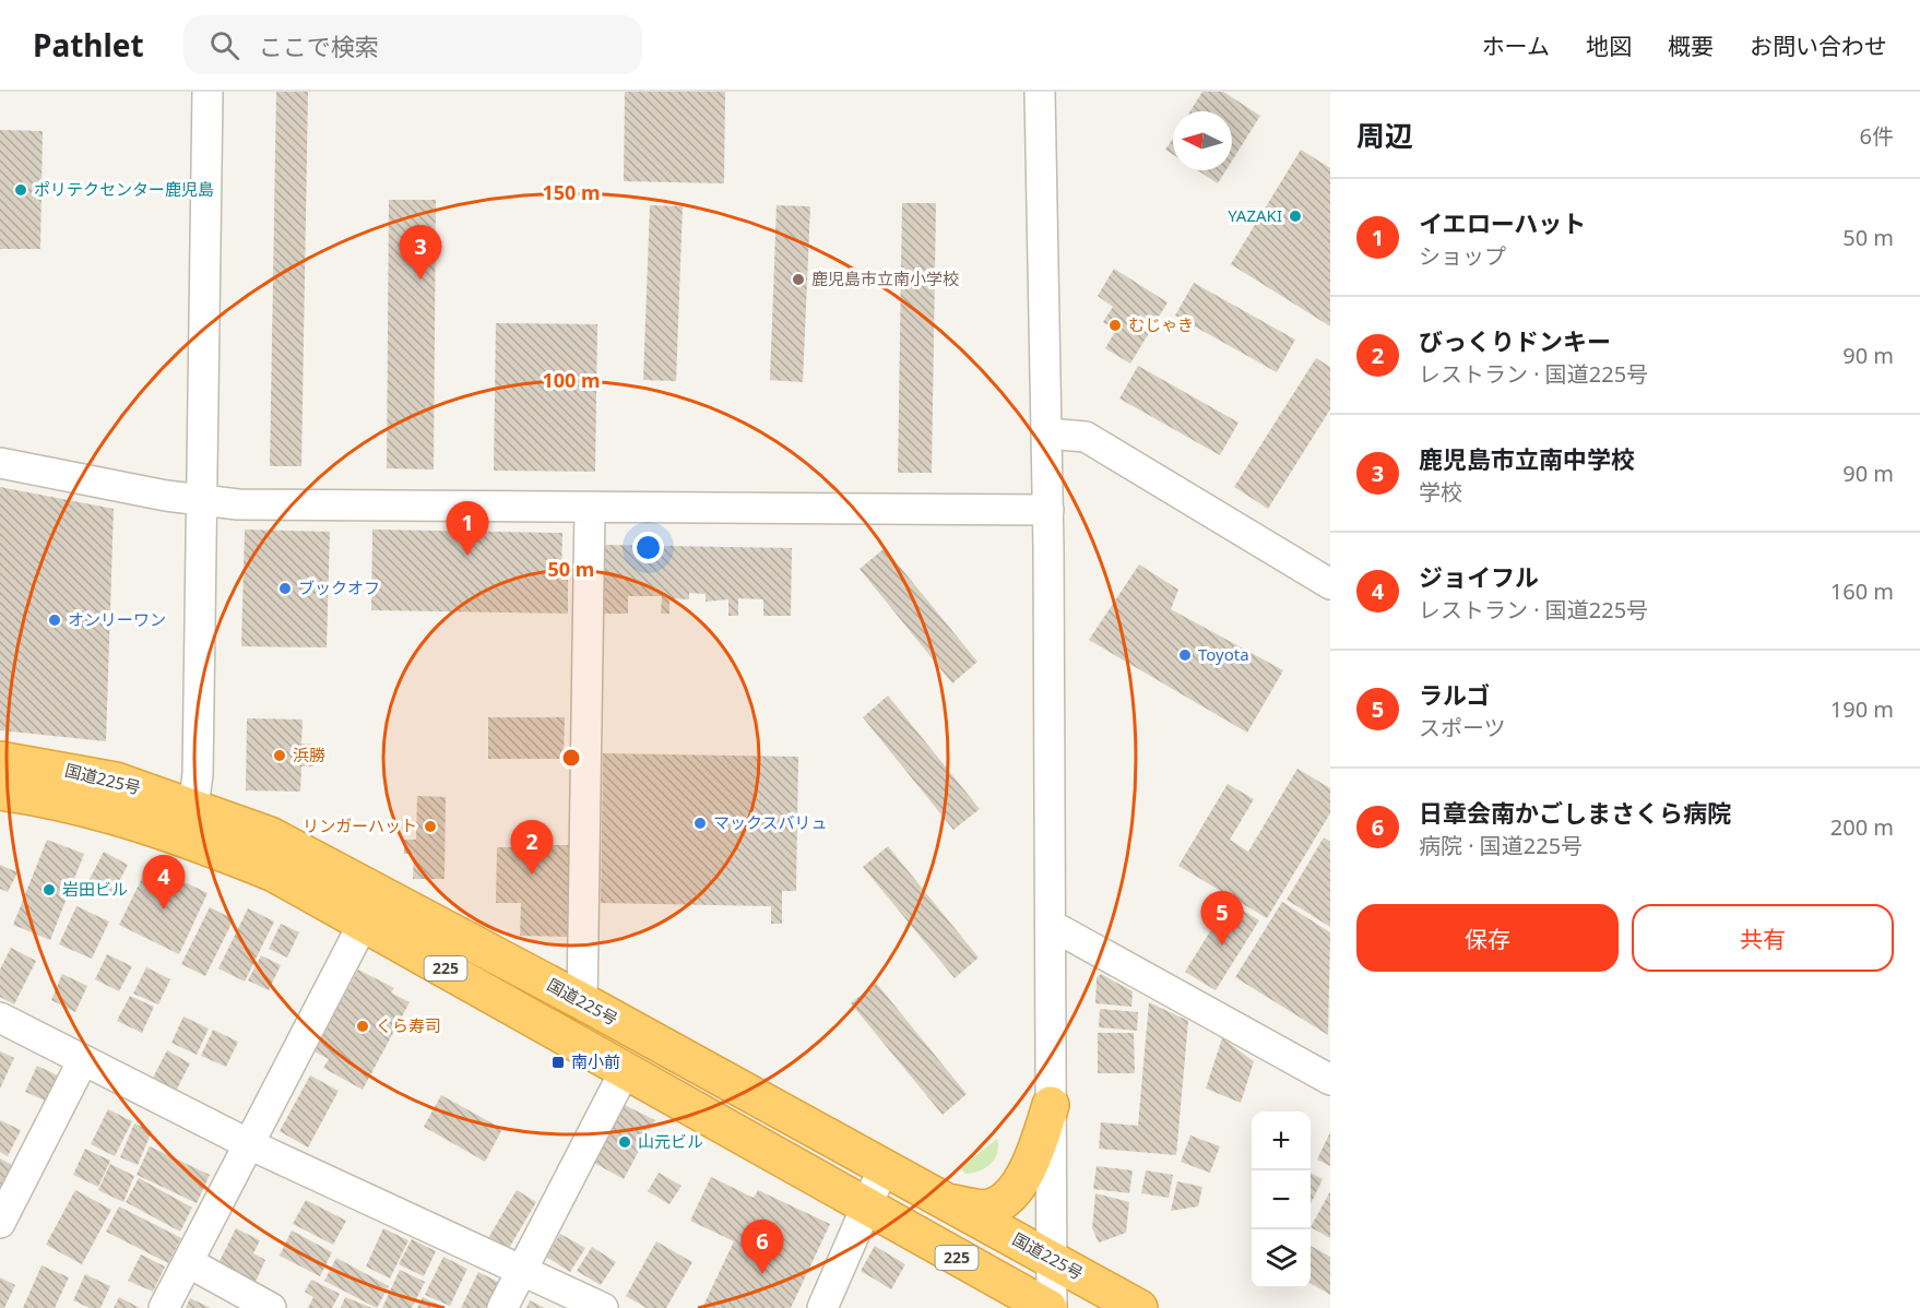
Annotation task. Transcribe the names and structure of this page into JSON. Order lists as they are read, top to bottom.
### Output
{
  "streets": {
    "highway": ["国道225号", "225"]
  },
  "places": {
    "other": [
      "ポリテクセンター鹿児島",
      "YAZAKI",
      "鹿児島市立南小学校",
      "むじゃき",
      "ブックオフ",
      "オンリーワン",
      "Toyota",
      "浜勝",
      "マックスバリュ",
      "リンガーハット",
      "岩田ビル",
      "くら寿司",
      "山元ビル"
    ],
    "transit": ["南小前"]
  },
  "north": "left",
  "page": {
    "header": "Pathlet",
    "search": "ここで検索",
    "nav": [
      "ホーム",
      "地図",
      "概要",
      "お問い合わせ"
    ],
    "heading": ["周辺", "6件"],
    "list": [
      {
        "mark": "1",
        "name": "イエローハット",
        "note": "ショップ",
        "value": "50 m"
      },
      {
        "mark": "2",
        "name": "びっくりドンキー",
        "note": "レストラン · 国道225号",
        "value": "90 m"
      },
      {
        "mark": "3",
        "name": "鹿児島市立南中学校",
        "note": "学校",
        "value": "90 m"
      },
      {
        "mark": "4",
        "name": "ジョイフル",
        "note": "レストラン · 国道225号",
        "value": "160 m"
      },
      {
        "mark": "5",
        "name": "ラルゴ",
        "note": "スポーツ",
        "value": "190 m"
      },
      {
        "mark": "6",
        "name": "日章会南かごしまさくら病院",
        "note": "病院 · 国道225号",
        "value": "200 m"
      }
    ],
    "pins": [
      "3",
      "1",
      "2",
      "4",
      "5",
      "6"
    ],
    "buttons": ["保存", "共有"],
    "map_buttons": ["+", "−"]
  },
  "rings": ["150 m", "100 m", "50 m"]
}
